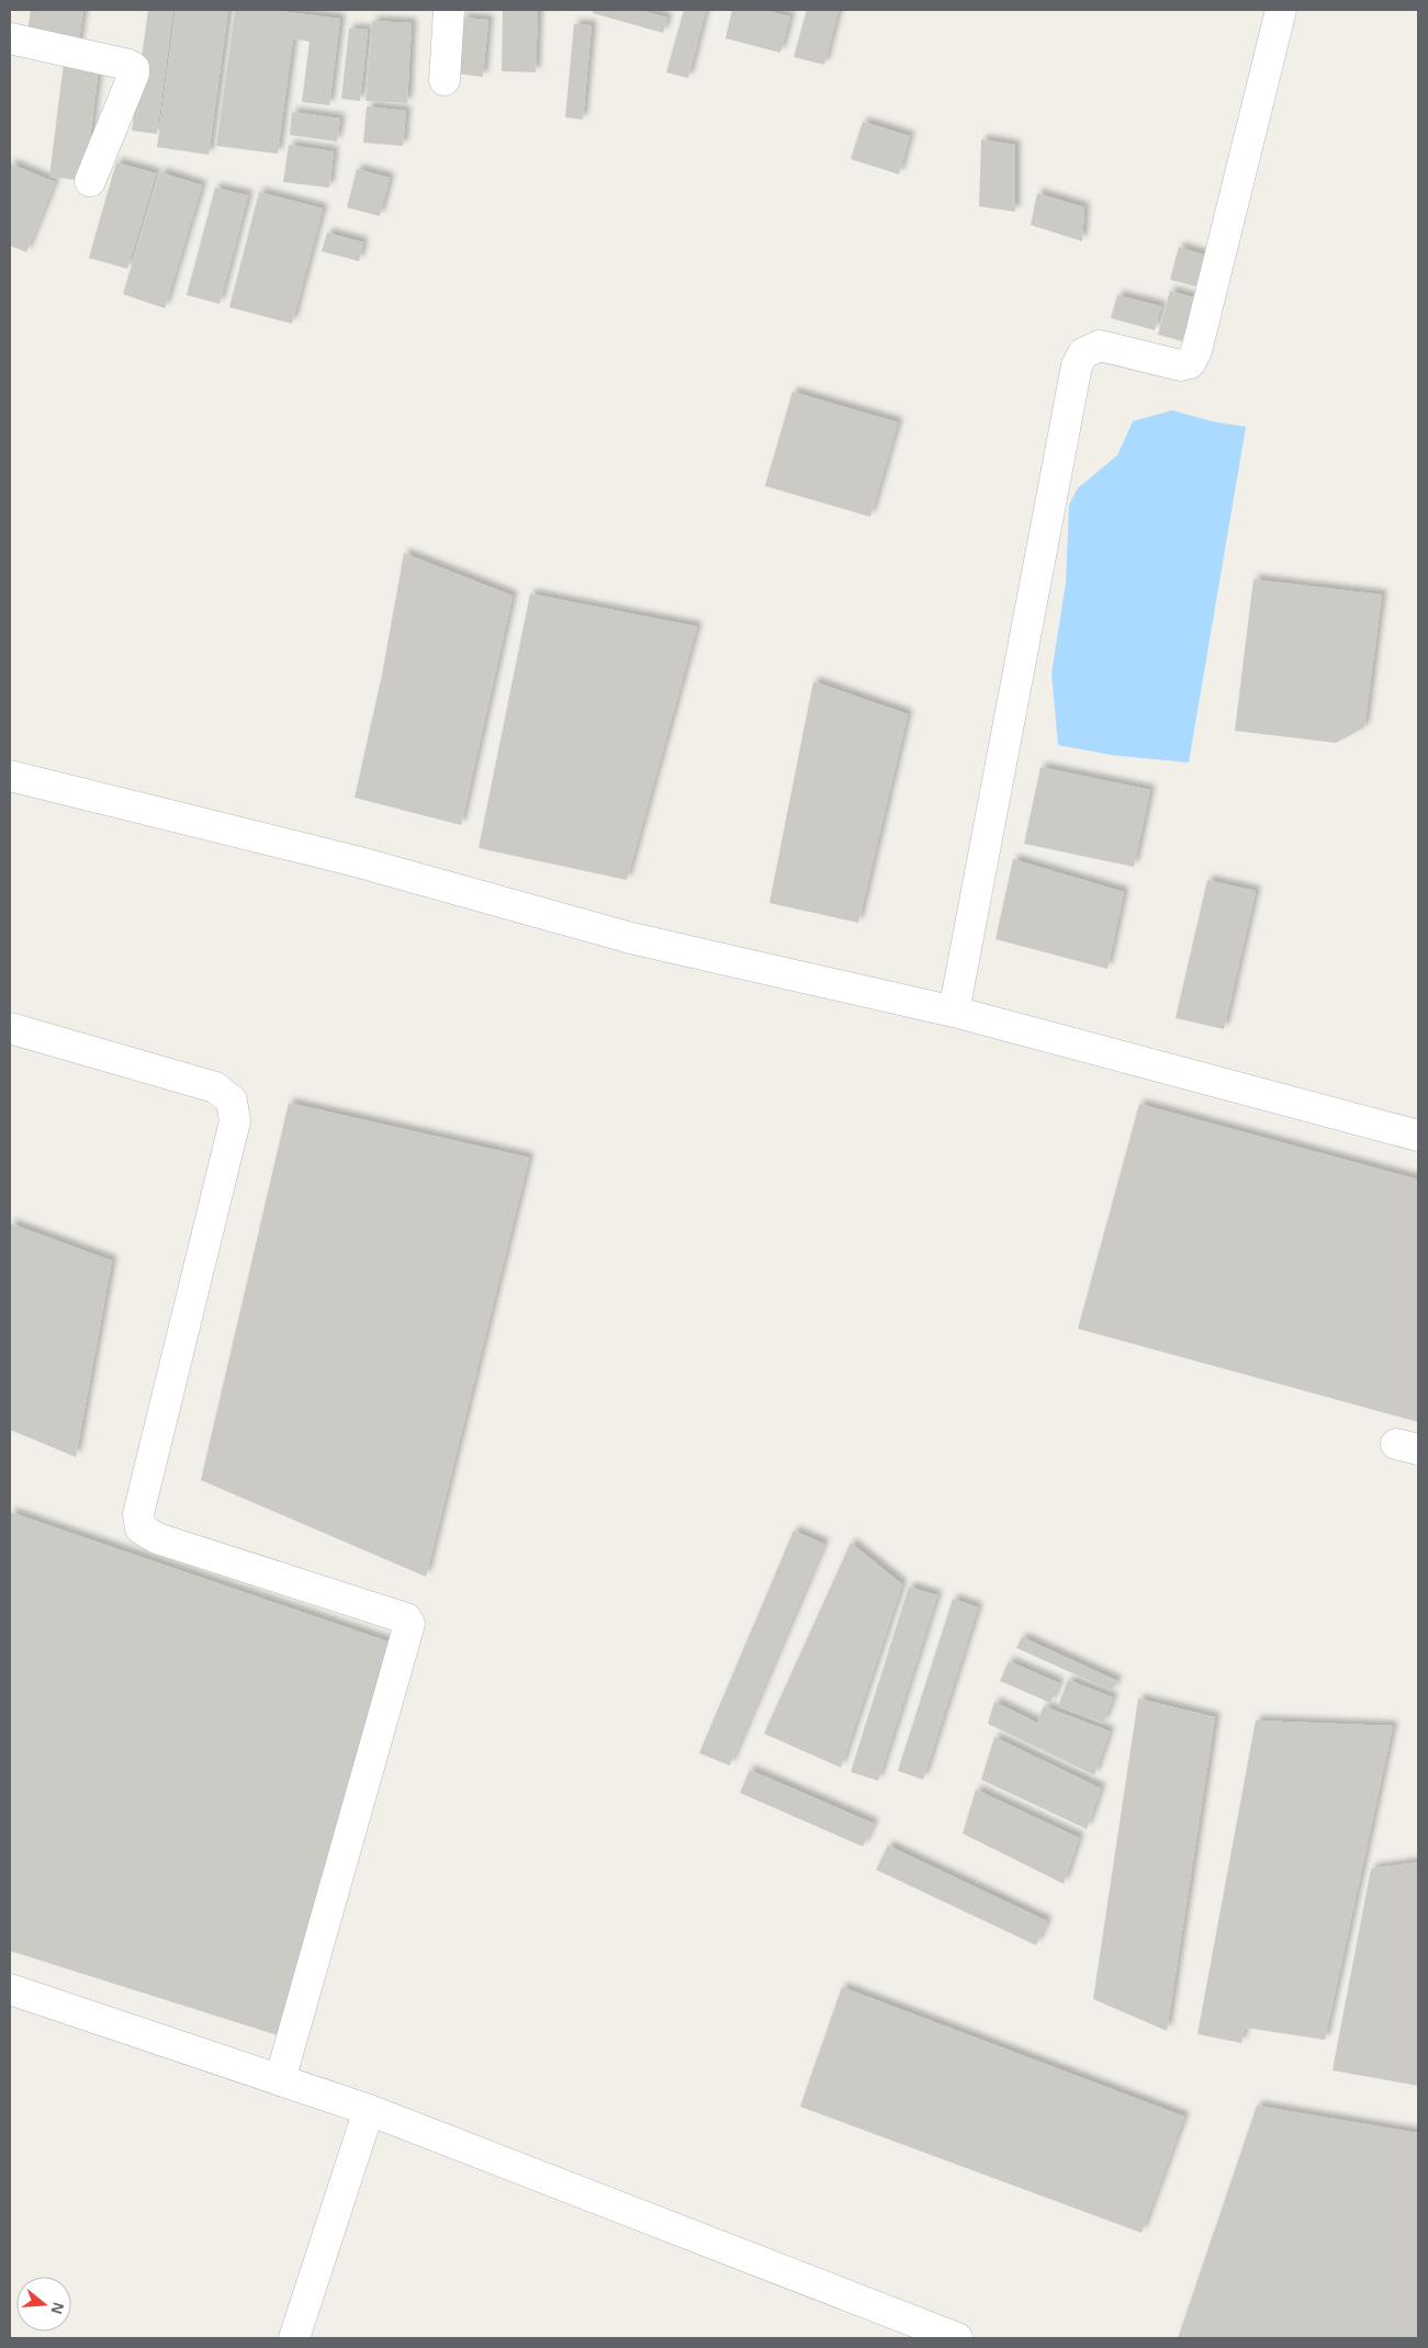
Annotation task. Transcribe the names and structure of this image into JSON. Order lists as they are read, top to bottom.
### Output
{
  "north": "right"
}
